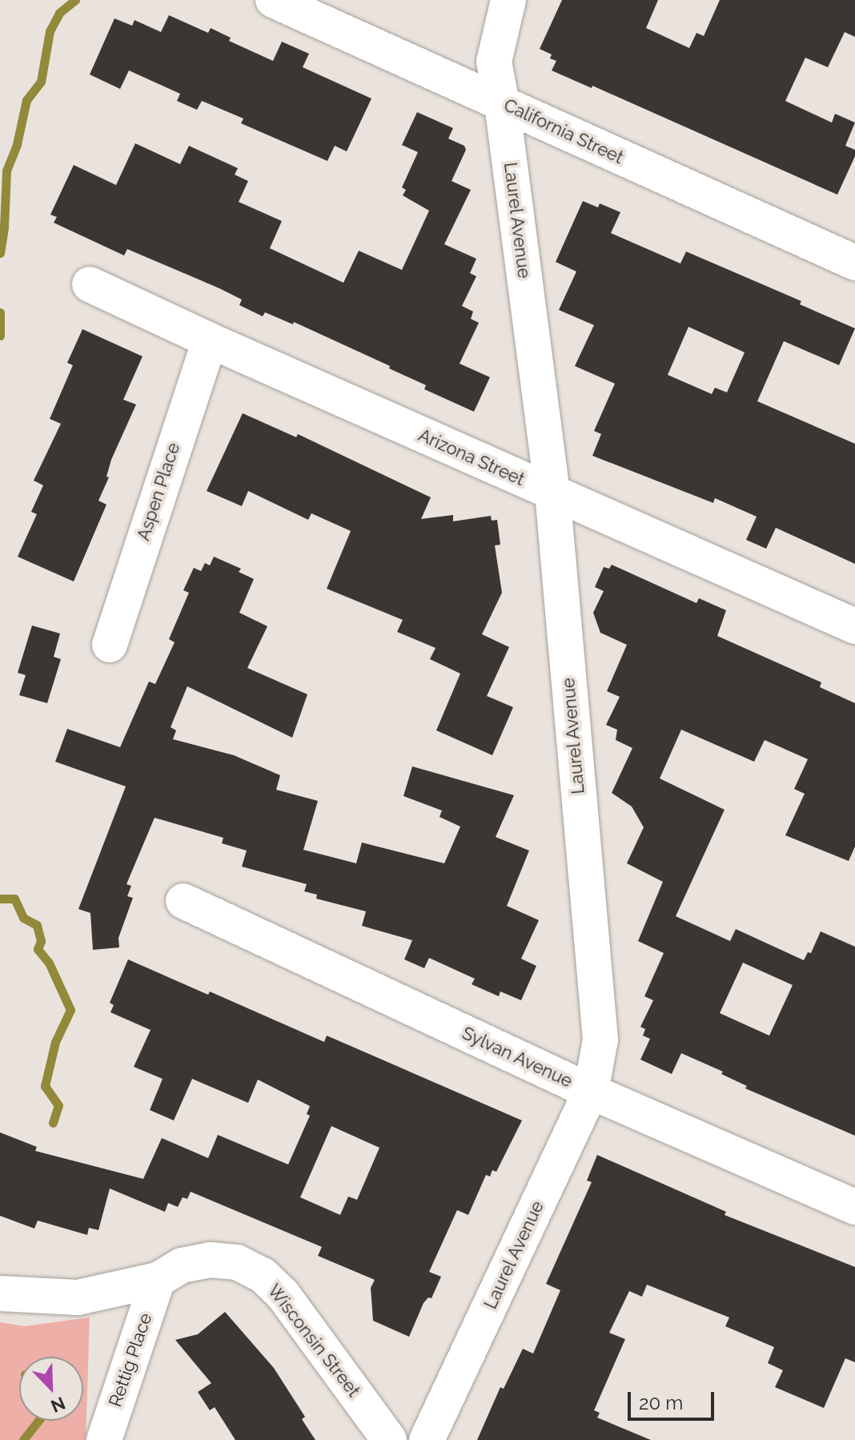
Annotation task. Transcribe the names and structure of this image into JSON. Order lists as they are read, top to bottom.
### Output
{
  "streets": {
    "street": [
      "California Street",
      "Laurel Avenue",
      "Arizona Street",
      "Aspen Place",
      "Sylvan Avenue",
      "Wisconsin Street",
      "Rettig Place"
    ]
  },
  "crossings": [
    ["California Street", "Laurel Avenue"],
    ["Laurel Avenue", "Arizona Street"],
    ["Laurel Avenue", "Sylvan Avenue"],
    ["Arizona Street", "Aspen Place"],
    ["Wisconsin Street", "Rettig Place"]
  ],
  "scale_bar": "20 m",
  "north": "bottom right"
}
